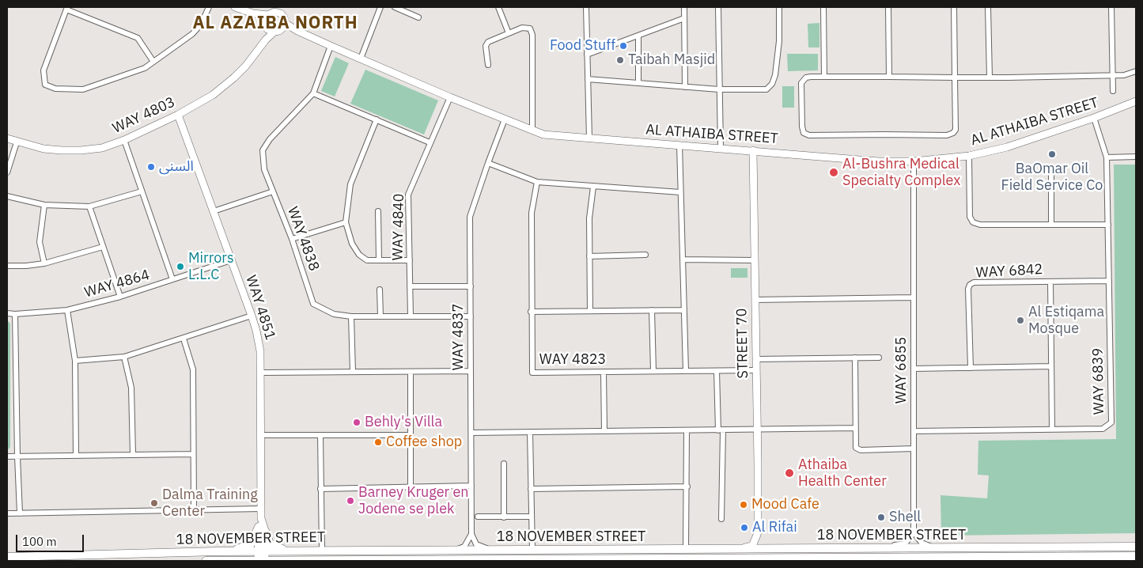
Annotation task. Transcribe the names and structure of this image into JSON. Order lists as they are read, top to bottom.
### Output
{
  "streets": {
    "main road": ["18 NOVEMBER STREET"],
    "street": [
      "WAY 4803",
      "AL ATHAIBA STREET",
      "WAY 4840",
      "WAY 4838",
      "WAY 6842",
      "WAY 4864",
      "WAY 4851",
      "WAY 4837",
      "STREET 70",
      "WAY 4823",
      "WAY 6855",
      "WAY 6839"
    ]
  },
  "crossings": [
    ["WAY 4803", "AL ATHAIBA STREET"],
    ["WAY 4803", "WAY 4851"],
    ["AL ATHAIBA STREET", "WAY 4840"],
    ["AL ATHAIBA STREET", "WAY 4838"],
    ["AL ATHAIBA STREET", "WAY 4837"],
    ["AL ATHAIBA STREET", "STREET 70"],
    ["AL ATHAIBA STREET", "WAY 6855"],
    ["AL ATHAIBA STREET", "WAY 6839"],
    ["WAY 4840", "WAY 4838"],
    ["WAY 4838", "WAY 4837"],
    ["WAY 6842", "WAY 6839"],
    ["WAY 4864", "WAY 4851"],
    ["WAY 4851", "18 NOVEMBER STREET"],
    ["STREET 70", "WAY 4823"],
    ["WAY 6855", "WAY 6839"]
  ],
  "districts": ["AL AZAIBA NORTH"],
  "places": [
    "Food Stuff",
    "Taibah Masjid",
    "BaOmar Oil Field Service Co",
    "السنى",
    "Al-Bushra Medical Specialty Complex",
    "Mirrors L.L.C",
    "Al Estiqama Mosque",
    "Behly's Villa",
    "Coffee shop",
    "Athaiba Health Center",
    "Barney Kruger en Jodene se plek",
    "Dalma Training Center",
    "Mood Cafe",
    "Shell",
    "Al Rifai"
  ],
  "scale_bar": "100 m"
}
